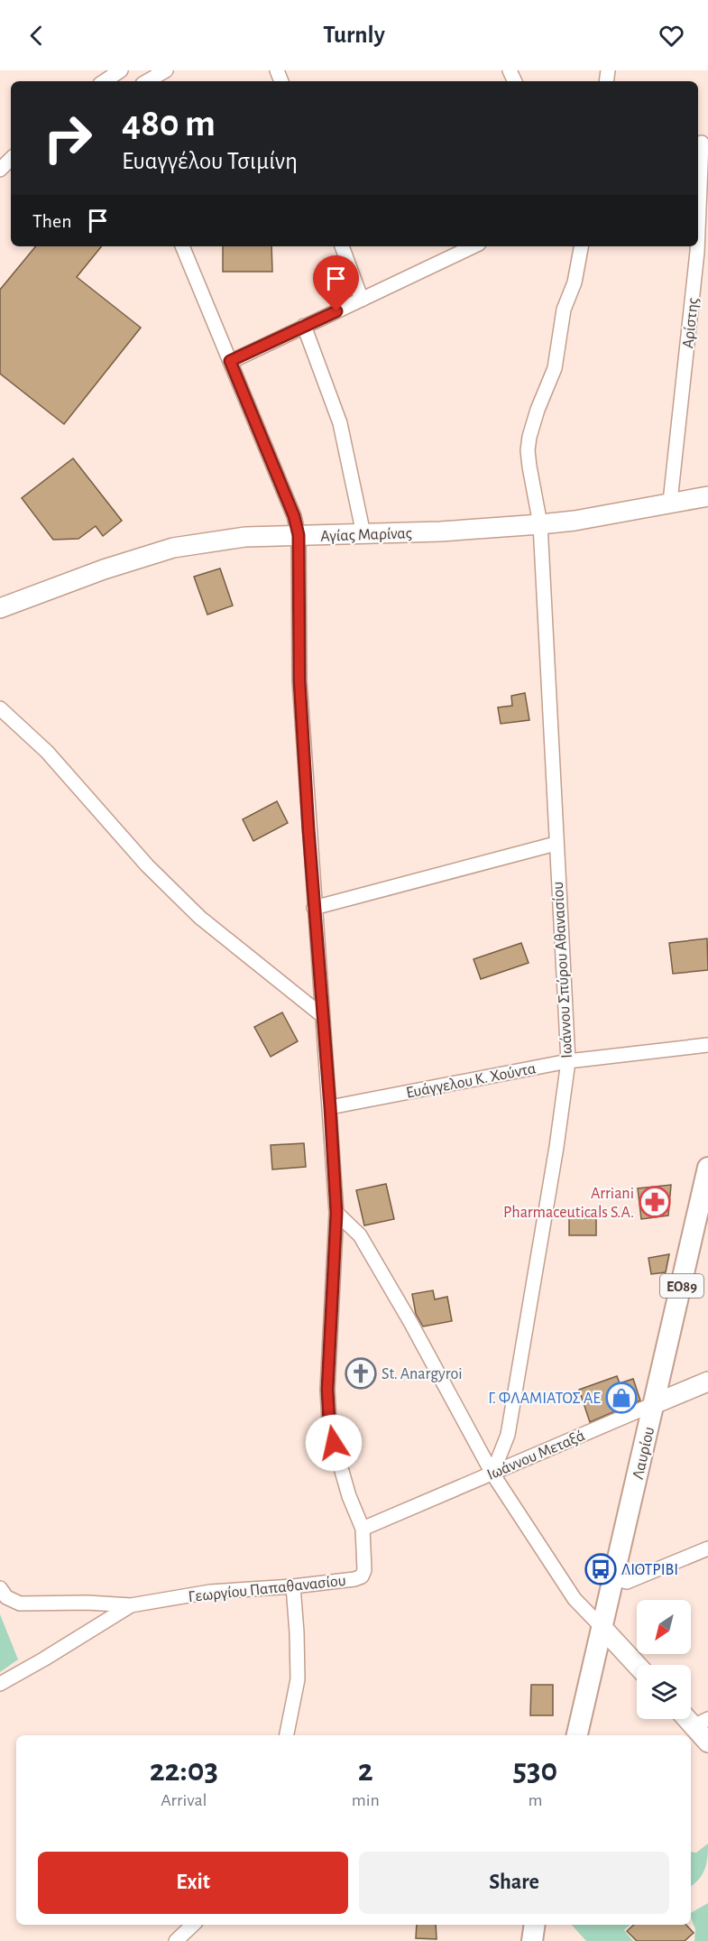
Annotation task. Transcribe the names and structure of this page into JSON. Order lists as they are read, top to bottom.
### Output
{
  "streets": {
    "main road": ["ΕΟ89", "Λαυρίου"],
    "street": [
      "Αρίστης",
      "Αγίας Μαρίνας",
      "Ιωάννου Σπύρου Αθανασίου",
      "Ευάγγελου Κ. Χούντα",
      "Ιωάννου Μεταξά",
      "Γεωργίου Παπαθανασίου"
    ]
  },
  "crossings": [
    ["Αρίστης", "Αγίας Μαρίνας"],
    ["Αγίας Μαρίνας", "Ιωάννου Σπύρου Αθανασίου"],
    ["Αγίας Μαρίνας", "Γεωργίου Παπαθανασίου"],
    ["Ιωάννου Σπύρου Αθανασίου", "Ευάγγελου Κ. Χούντα"],
    ["Ιωάννου Σπύρου Αθανασίου", "Ιωάννου Μεταξά"],
    ["Ευάγγελου Κ. Χούντα", "Γεωργίου Παπαθανασίου"],
    ["Λαυρίου", "Ιωάννου Μεταξά"],
    ["Ιωάννου Μεταξά", "Γεωργίου Παπαθανασίου"]
  ],
  "places": {
    "pharmacy": ["Arriani Pharmaceuticals S.A."],
    "church": ["St. Anargyroi"],
    "shop": ["Γ. ΦΛΑΜΙΑΤΟΣ ΑΕ"],
    "bus stop": ["ΛΙΟΤΡΙΒΙ"]
  },
  "north": "bottom left",
  "page": {
    "header": "Turnly",
    "turn": ["480 m", "Ευαγγέλου Τσιμίνη"],
    "then": "Then",
    "eta": [
      "22:03",
      "Arrival",
      "2",
      "min",
      "530",
      "m"
    ],
    "buttons": ["Exit", "Share"]
  }
}
